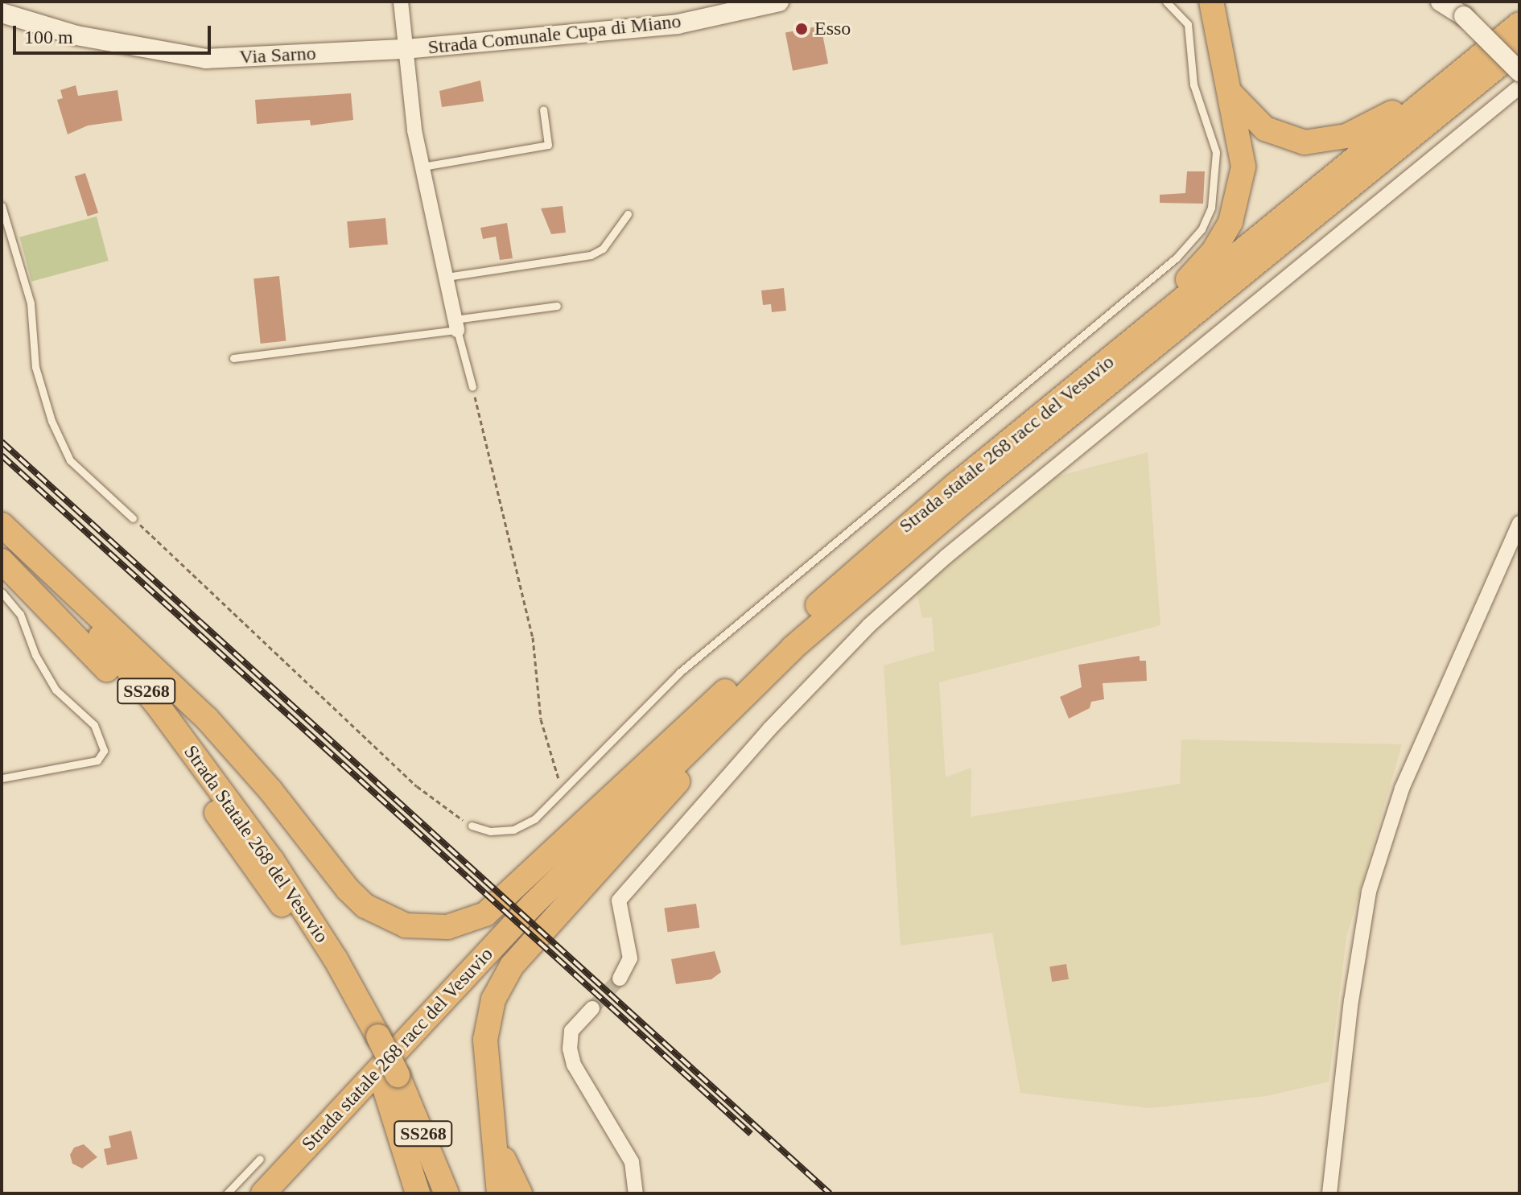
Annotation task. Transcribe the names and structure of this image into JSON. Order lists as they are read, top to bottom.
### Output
{
  "streets": {
    "highway": ["Strada statale 268 racc del Vesuvio", "SS268", "Strada Statale 268 del Vesuvio"],
    "street": ["Strada Comunale Cupa di Miano", "Via Sarno"]
  },
  "crossings": [
    ["Strada Comunale Cupa di Miano", "Via Sarno"]
  ],
  "places": ["Esso"],
  "scale_bar": "100 m"
}
